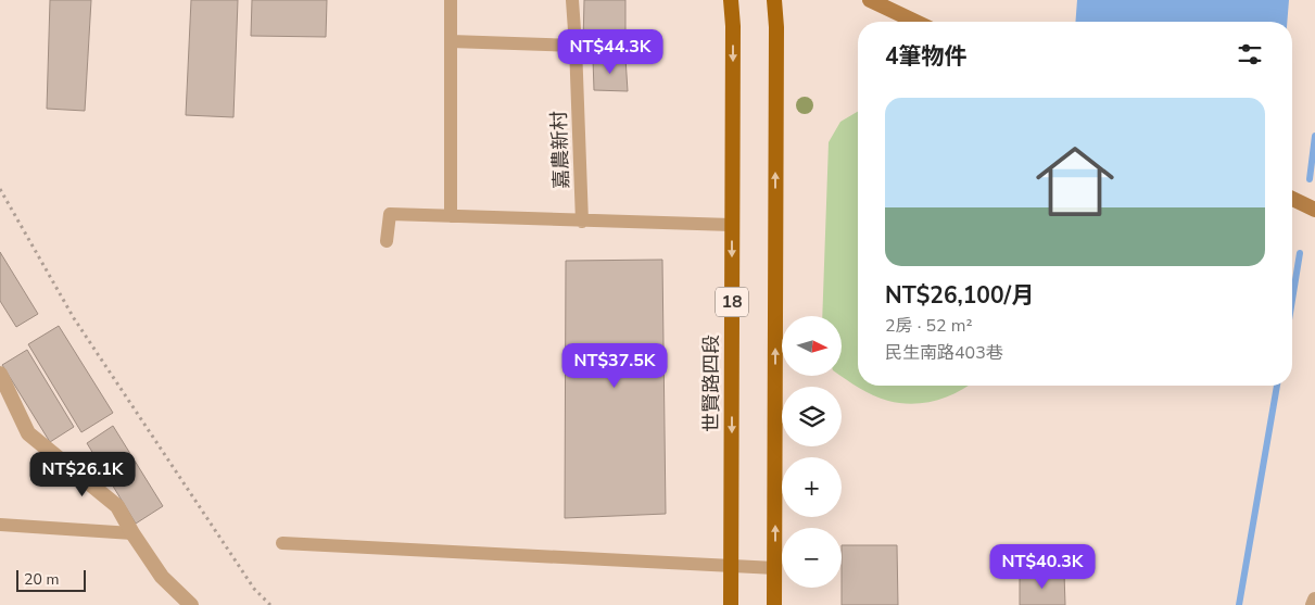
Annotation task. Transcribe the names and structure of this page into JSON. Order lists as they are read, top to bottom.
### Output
{
  "streets": {
    "main road": ["18", "世賢路四段"],
    "lane": ["嘉農新村"]
  },
  "scale_bar": "20 m",
  "north": "right",
  "page": {
    "heading": "4筆物件",
    "price": [
      "NT$44.3K",
      "NT$37.5K",
      "NT$26.1K",
      "NT$40.3K"
    ],
    "list": [
      {
        "name": "NT$26,100/月",
        "note": "2房 · 52 m² · 民生南路403巷"
      }
    ],
    "map_buttons": ["+", "−"],
    "scale": "20 m"
  }
}
